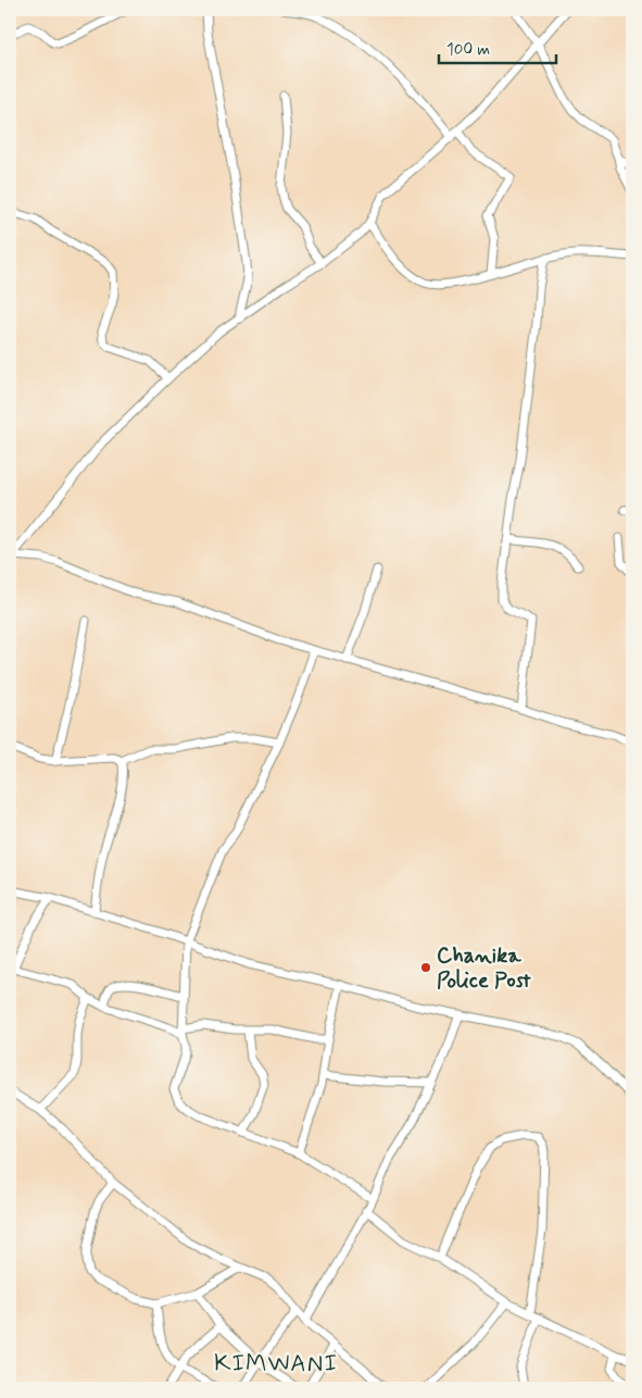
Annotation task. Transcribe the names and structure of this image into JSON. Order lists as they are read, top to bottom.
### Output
{
  "districts": ["KIMWANI"],
  "places": ["Chanika Police Post"],
  "scale_bar": "100 m"
}
